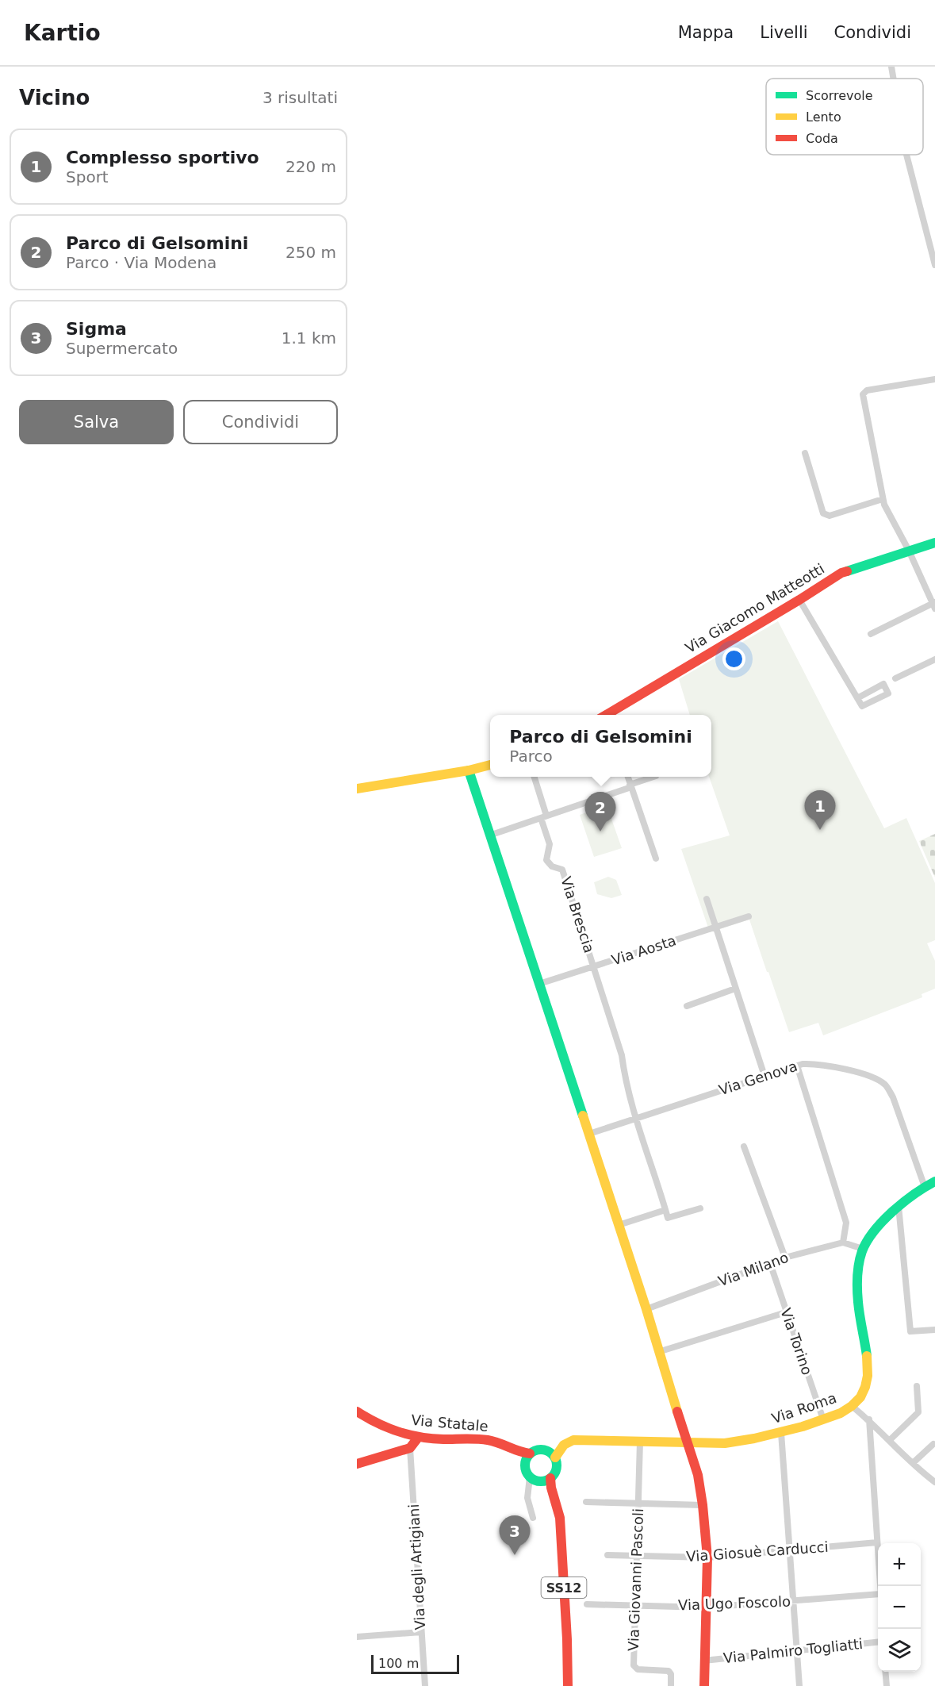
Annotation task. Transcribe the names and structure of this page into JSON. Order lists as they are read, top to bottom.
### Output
{
  "streets": {
    "street": [
      "Via Giacomo Matteotti",
      "Via Brescia",
      "Via Aosta",
      "Via Genova",
      "Via Milano",
      "Via Torino",
      "Via Roma",
      "Via Statale",
      "Via Giosuè Carducci",
      "Via degli Artigiani",
      "Via Giovanni Pascoli",
      "SS12",
      "Via Ugo Foscolo",
      "Via Palmiro Togliatti"
    ]
  },
  "crossings": [
    ["Via Brescia", "Via Aosta"],
    ["Via Genova", "Via Roma"],
    ["Via Milano", "Via Torino"],
    ["Via Torino", "Via Roma"],
    ["Via Roma", "Via Statale"],
    ["Via Roma", "Via Giovanni Pascoli"],
    ["Via Giosuè Carducci", "Via Giovanni Pascoli"],
    ["Via Giovanni Pascoli", "Via Ugo Foscolo"]
  ],
  "legend": ["Scorrevole", "Lento", "Coda"],
  "scale_bar": "100 m",
  "page": {
    "header": "Kartio",
    "nav": ["Mappa", "Livelli", "Condividi"],
    "heading": ["Vicino", "3 risultati"],
    "list": [
      {
        "mark": "1",
        "name": "Complesso sportivo",
        "note": "Sport",
        "value": "220 m"
      },
      {
        "mark": "2",
        "name": "Parco di Gelsomini",
        "note": "Parco · Via Modena",
        "value": "250 m"
      },
      {
        "mark": "3",
        "name": "Sigma",
        "note": "Supermercato",
        "value": "1.1 km"
      }
    ],
    "buttons": ["Salva", "Condividi"],
    "popup": ["Parco di Gelsomini", "Parco"],
    "pins": ["1", "2", "3"],
    "map_buttons": ["+", "−"],
    "scale": "100 m"
  }
}
